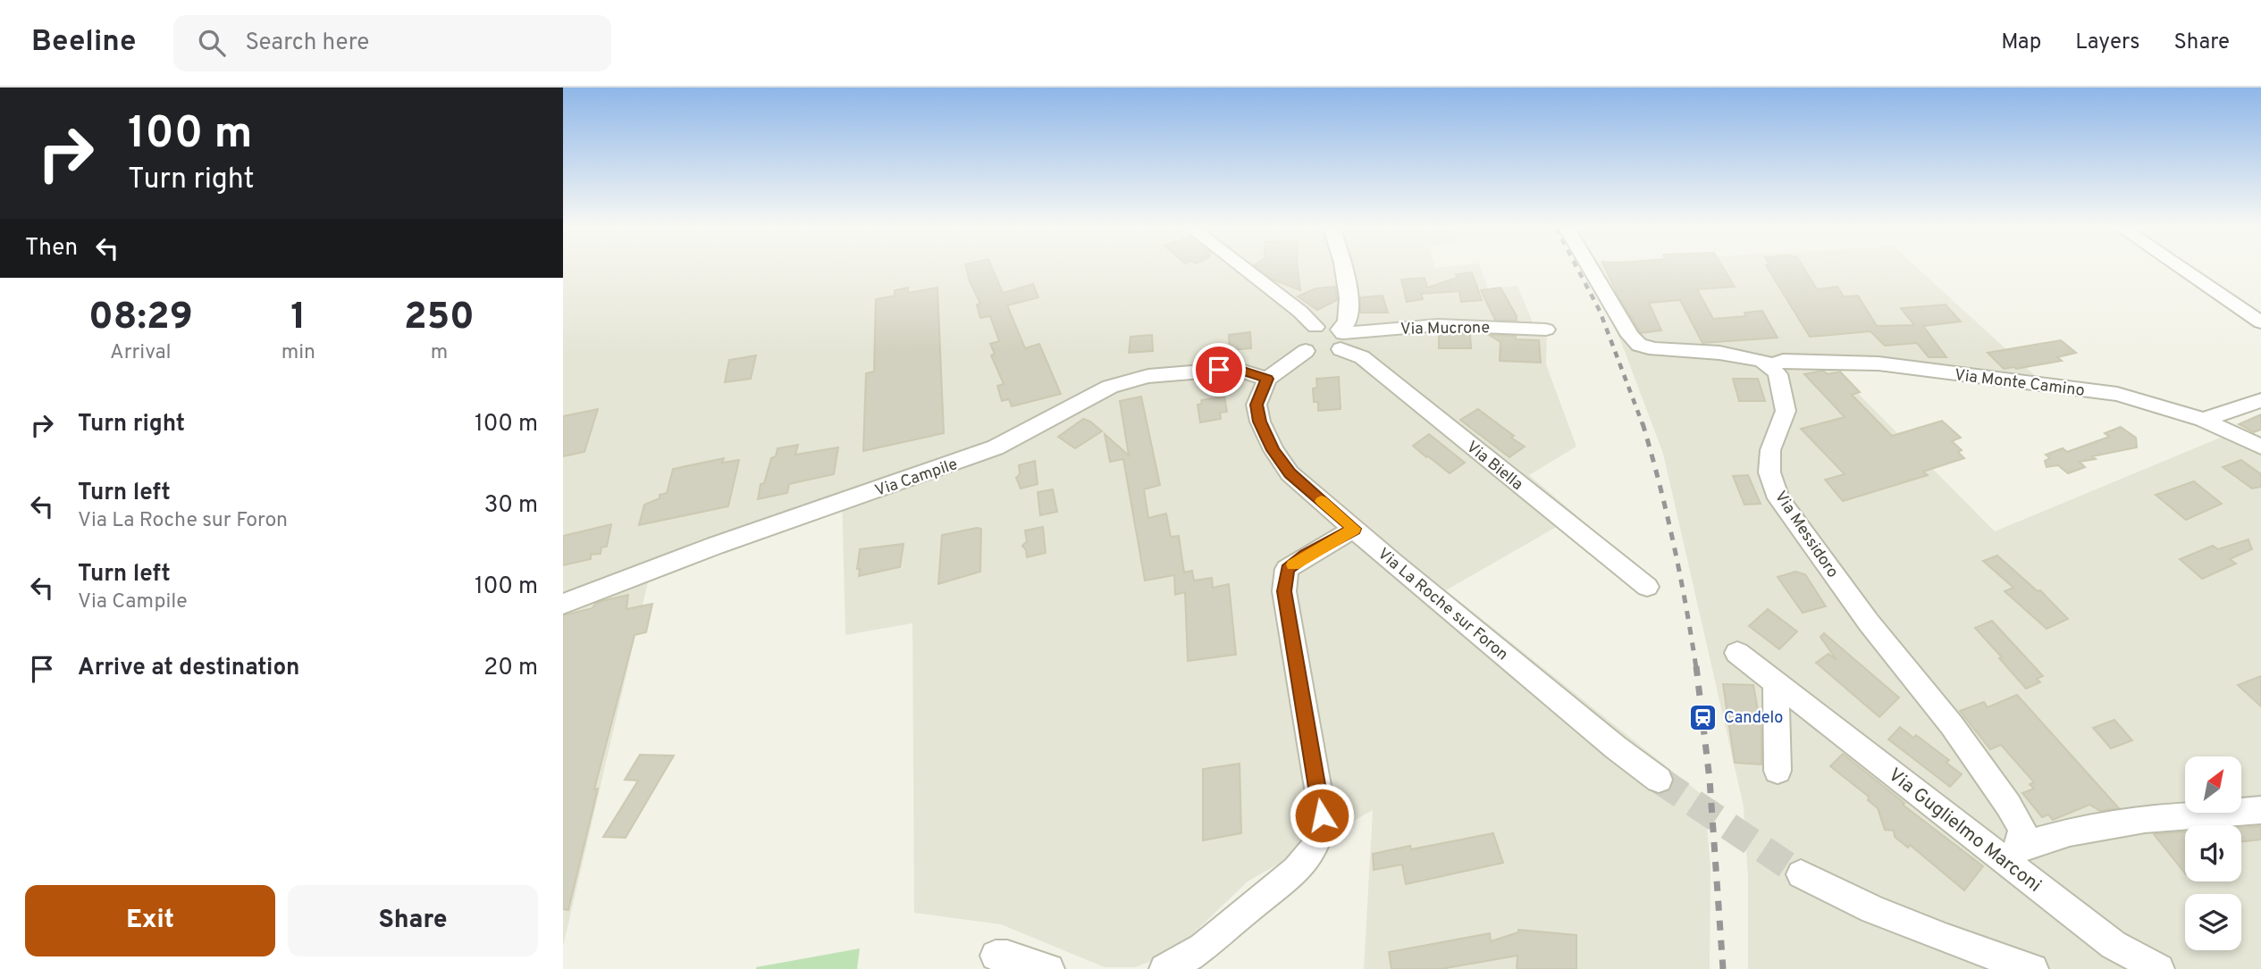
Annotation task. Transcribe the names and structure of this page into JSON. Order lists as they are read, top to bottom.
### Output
{
  "streets": {
    "street": [
      "Via Mucrone",
      "Via Monte Camino",
      "Via Biella",
      "Via Campile",
      "Via Messidoro",
      "Via La Roche sur Foron",
      "Via Guglielmo Marconi"
    ]
  },
  "crossings": [
    ["Via Mucrone", "Via Biella"],
    ["Via Monte Camino", "Via Messidoro"],
    ["Via Campile", "Via La Roche sur Foron"],
    ["Via Messidoro", "Via Guglielmo Marconi"]
  ],
  "places": {
    "station": ["Candelo"]
  },
  "north": "top right",
  "page": {
    "header": "Beeline",
    "search": "Search here",
    "nav": ["Map", "Layers", "Share"],
    "turn": ["100 m", "Turn right"],
    "then": "Then",
    "eta": [
      "08:29",
      "Arrival",
      "1",
      "min",
      "250",
      "m"
    ],
    "list": [
      {
        "name": "Turn right",
        "value": "100 m"
      },
      {
        "name": "Turn left",
        "note": "Via La Roche sur Foron",
        "value": "30 m"
      },
      {
        "name": "Turn left",
        "note": "Via Campile",
        "value": "100 m"
      },
      {
        "name": "Arrive at destination",
        "value": "20 m"
      }
    ],
    "buttons": ["Exit", "Share"]
  }
}
